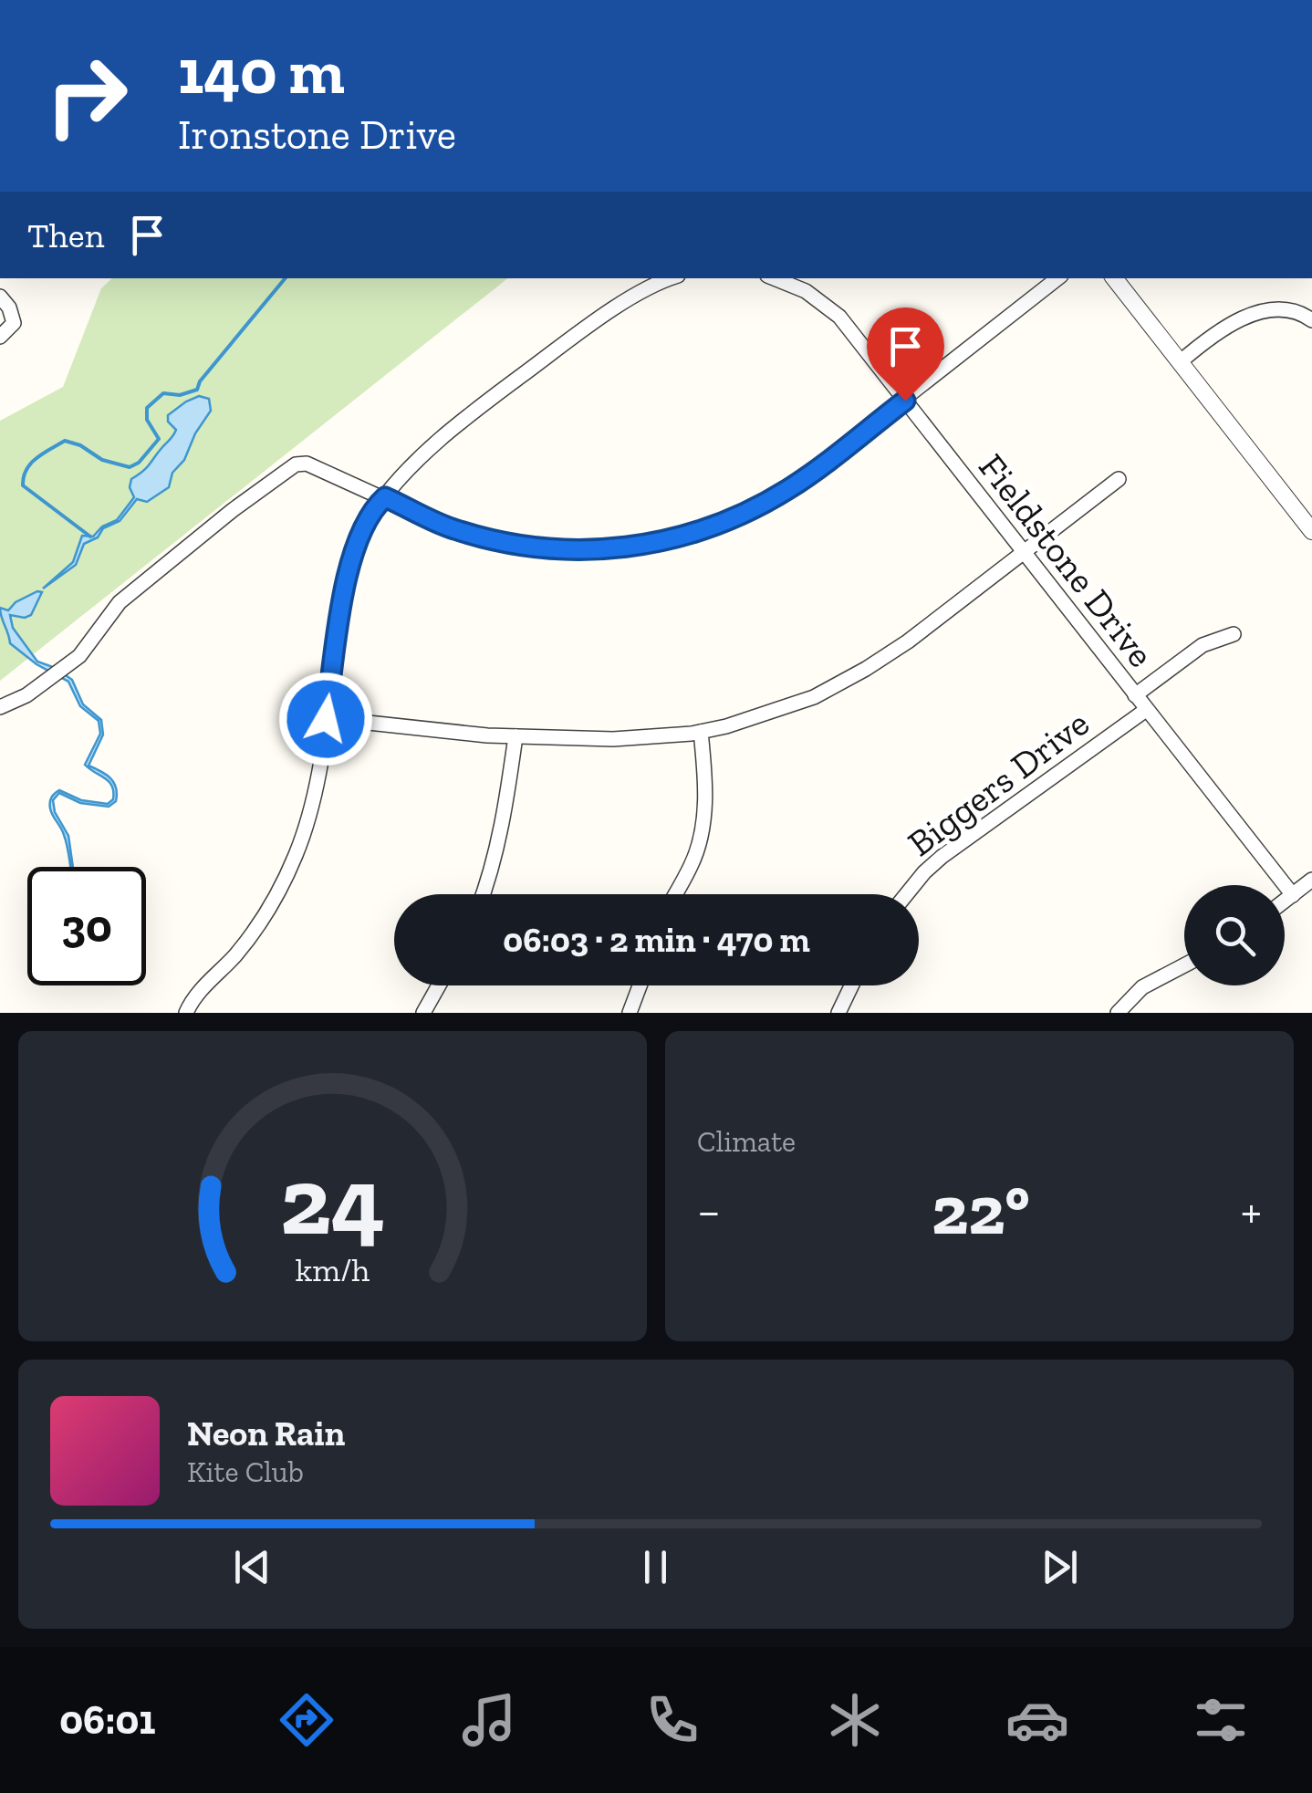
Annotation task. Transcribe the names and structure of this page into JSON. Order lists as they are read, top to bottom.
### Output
{
  "streets": {
    "street": ["Fieldstone Drive", "Biggers Drive"]
  },
  "crossings": [
    ["Fieldstone Drive", "Biggers Drive"]
  ],
  "page": {
    "turn": ["140 m", "Ironstone Drive"],
    "then": "Then",
    "limit": "30",
    "trip": "06:03 · 2 min · 470 m",
    "tile": "Climate",
    "heat": ["−", "22°", "+"],
    "song": ["Neon Rain", "Kite Club"],
    "tabs": "06:01",
    "gauge": ["24", "km/h"]
  }
}
